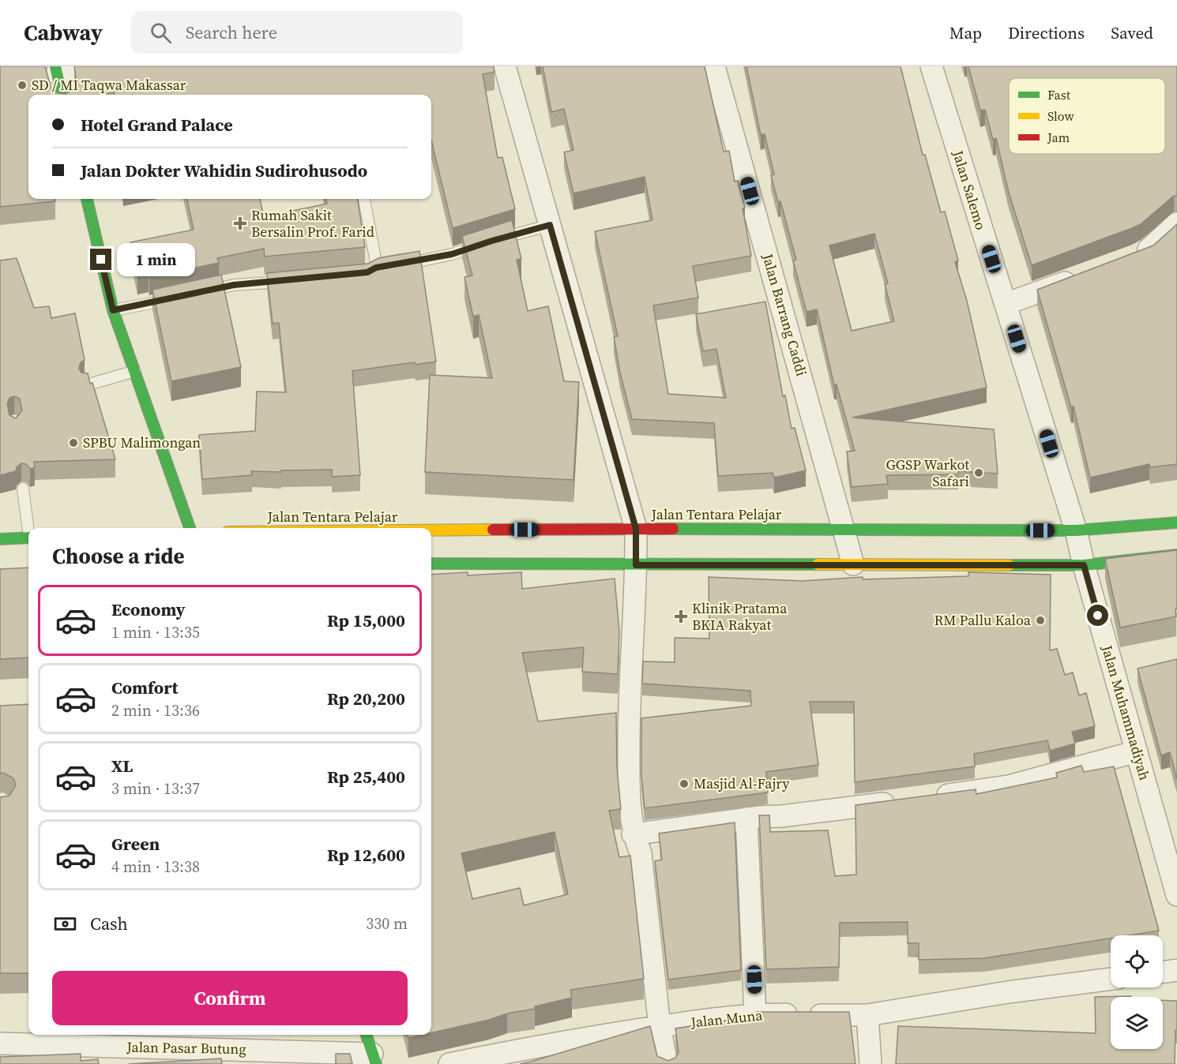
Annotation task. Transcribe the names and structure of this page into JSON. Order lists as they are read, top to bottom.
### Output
{
  "streets": {
    "main road": ["Jalan Tentara Pelajar"],
    "street": [
      "Jalan Salemo",
      "Jalan Barrang Caddi",
      "Jalan Muhammadiyah",
      "Jalan Muna",
      "Jalan Pasar Butung"
    ]
  },
  "crossings": [
    ["Jalan Salemo", "Jalan Tentara Pelajar"],
    ["Jalan Salemo", "Jalan Muhammadiyah"],
    ["Jalan Barrang Caddi", "Jalan Tentara Pelajar"],
    ["Jalan Tentara Pelajar", "Jalan Muhammadiyah"]
  ],
  "places": {
    "other": [
      "SD / MI Taqwa Makassar",
      "SPBU Malimongan",
      "GGSP Warkot Safari",
      "RM Pallu Kaloa",
      "Masjid Al-Fajry"
    ],
    "health": ["Rumah Sakit Bersalin Prof. Farid", "Klinik Pratama BKIA Rakyat"]
  },
  "legend": ["Fast", "Slow", "Jam"],
  "page": {
    "header": "Cabway",
    "search": "Search here",
    "nav": ["Map", "Directions", "Saved"],
    "banner": ["Hotel Grand Palace", "Jalan Dokter Wahidin Sudirohusodo"],
    "bubble": "1 min",
    "heading": "Choose a ride",
    "list": [
      {
        "name": "Economy",
        "note": "1 min · 13:35",
        "value": "Rp 15,000"
      },
      {
        "name": "Comfort",
        "note": "2 min · 13:36",
        "value": "Rp 20,200"
      },
      {
        "name": "XL",
        "note": "3 min · 13:37",
        "value": "Rp 25,400"
      },
      {
        "name": "Green",
        "note": "4 min · 13:38",
        "value": "Rp 12,600"
      }
    ],
    "pay": ["Cash", "330 m"],
    "buttons": "Confirm"
  }
}
